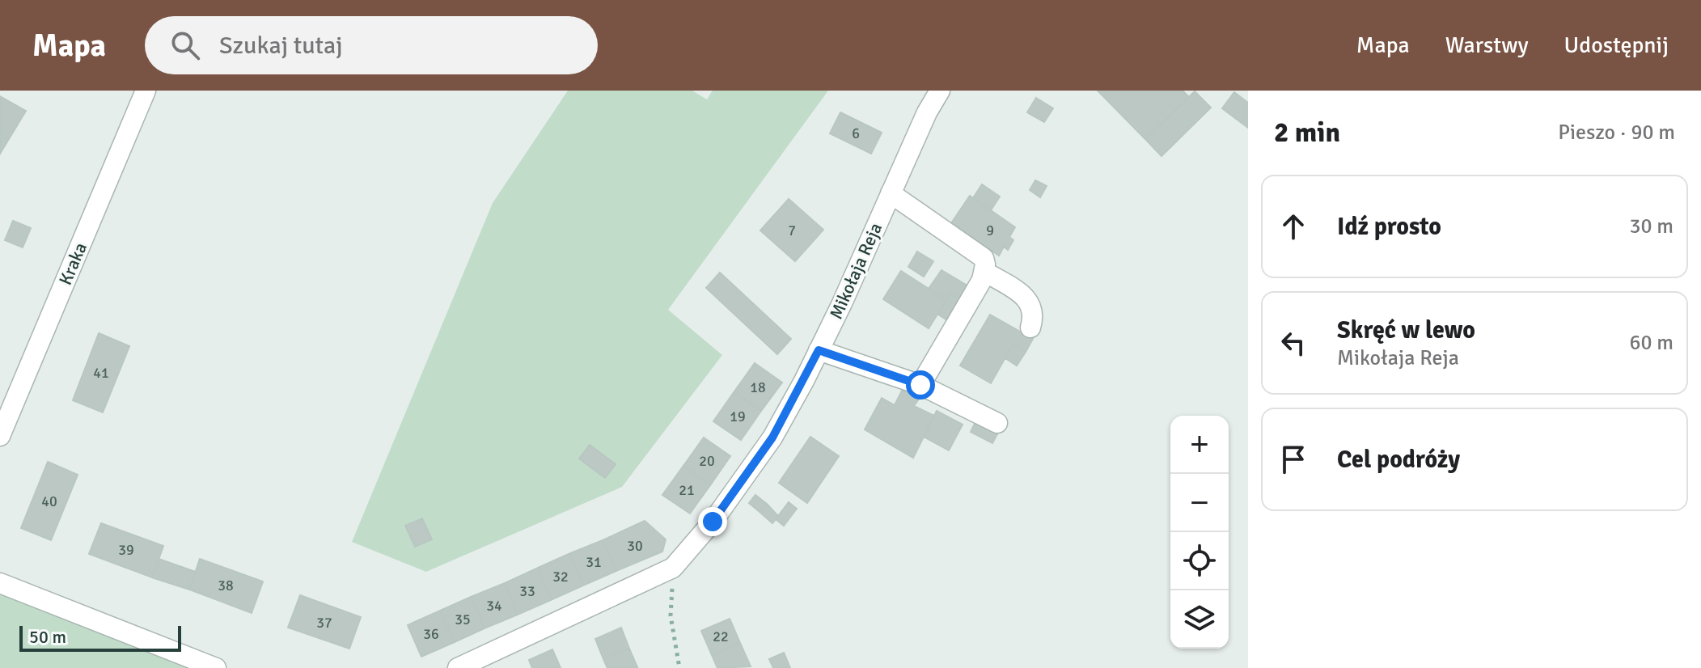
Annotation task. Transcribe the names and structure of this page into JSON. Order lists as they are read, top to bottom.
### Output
{
  "streets": {
    "street": ["Kraka", "Mikołaja Reja"]
  },
  "house_numbers": [
    "6",
    "7",
    "9",
    "41",
    "18",
    "19",
    "20",
    "21",
    "40",
    "30",
    "39",
    "31",
    "32",
    "38",
    "33",
    "34",
    "35",
    "37",
    "36",
    "22"
  ],
  "scale_bar": "50 m",
  "page": {
    "header": "Mapa",
    "search": "Szukaj tutaj",
    "nav": ["Mapa", "Warstwy", "Udostępnij"],
    "heading": ["2 min", "Pieszo · 90 m"],
    "list": [
      ["Idź prosto", "30 m"],
      ["Skręć w lewo", "Mikołaja Reja", "60 m"],
      "Cel podróży"
    ],
    "map_buttons": ["+", "−"],
    "scale": "50 m"
  }
}
